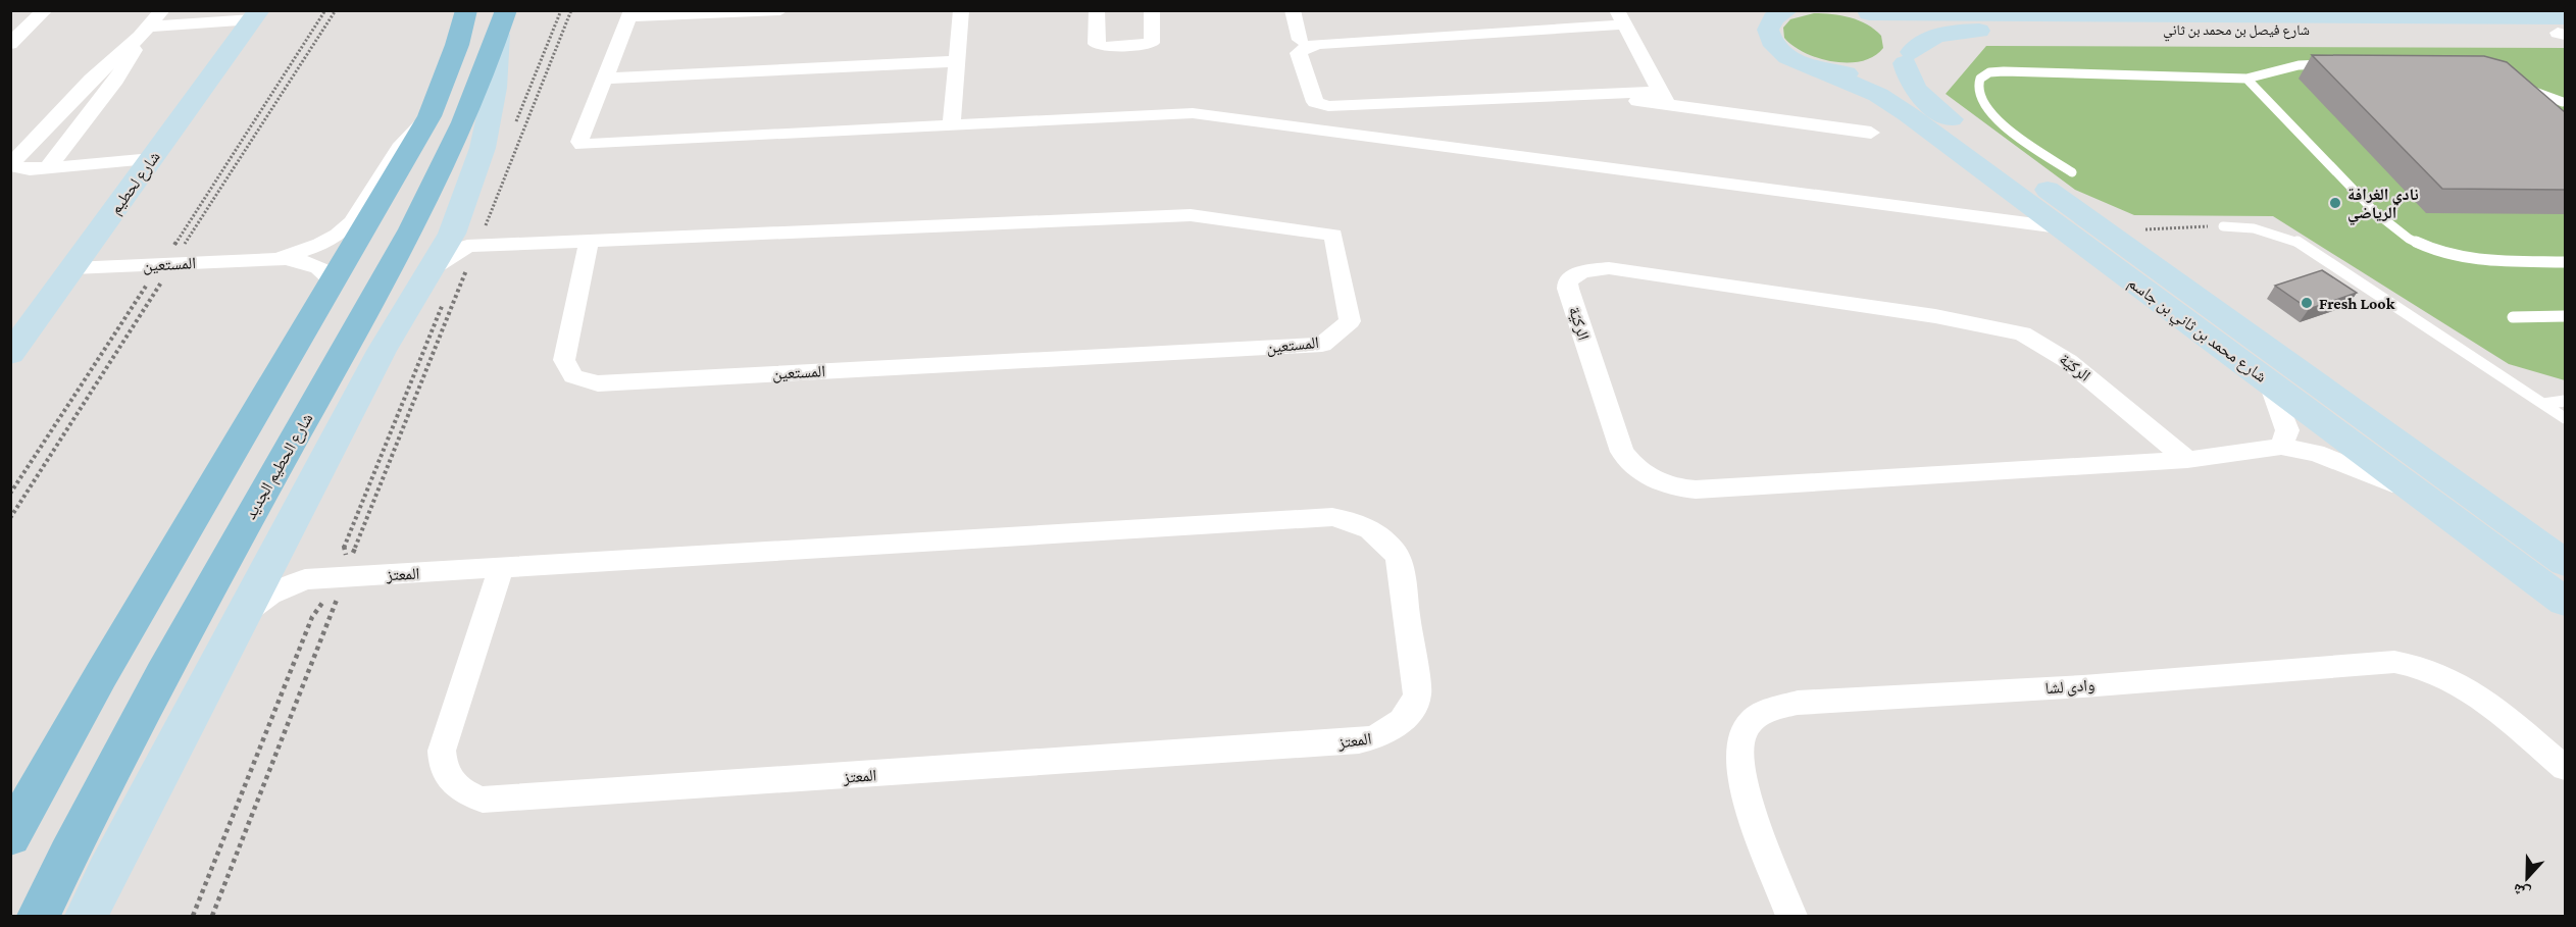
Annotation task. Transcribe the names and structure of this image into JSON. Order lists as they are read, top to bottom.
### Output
{
  "streets": {
    "main road": ["شارع الحطيم الجديد"],
    "street": [
      "شارع فيصل بن محمد بن ثاني",
      "شارع لحطيم",
      "المستعين",
      "الركيّة",
      "شارع محمد بن ثاني بن جاسم",
      "المعتز",
      "وادى لشا"
    ]
  },
  "crossings": [
    ["شارع فيصل بن محمد بن ثاني", "شارع محمد بن ثاني بن جاسم"],
    ["شارع لحطيم", "المستعين"],
    ["الركيّة", "شارع محمد بن ثاني بن جاسم"]
  ],
  "places": ["نادي الغرافة الرياضي", "Fresh Look"],
  "north": "bottom"
}
